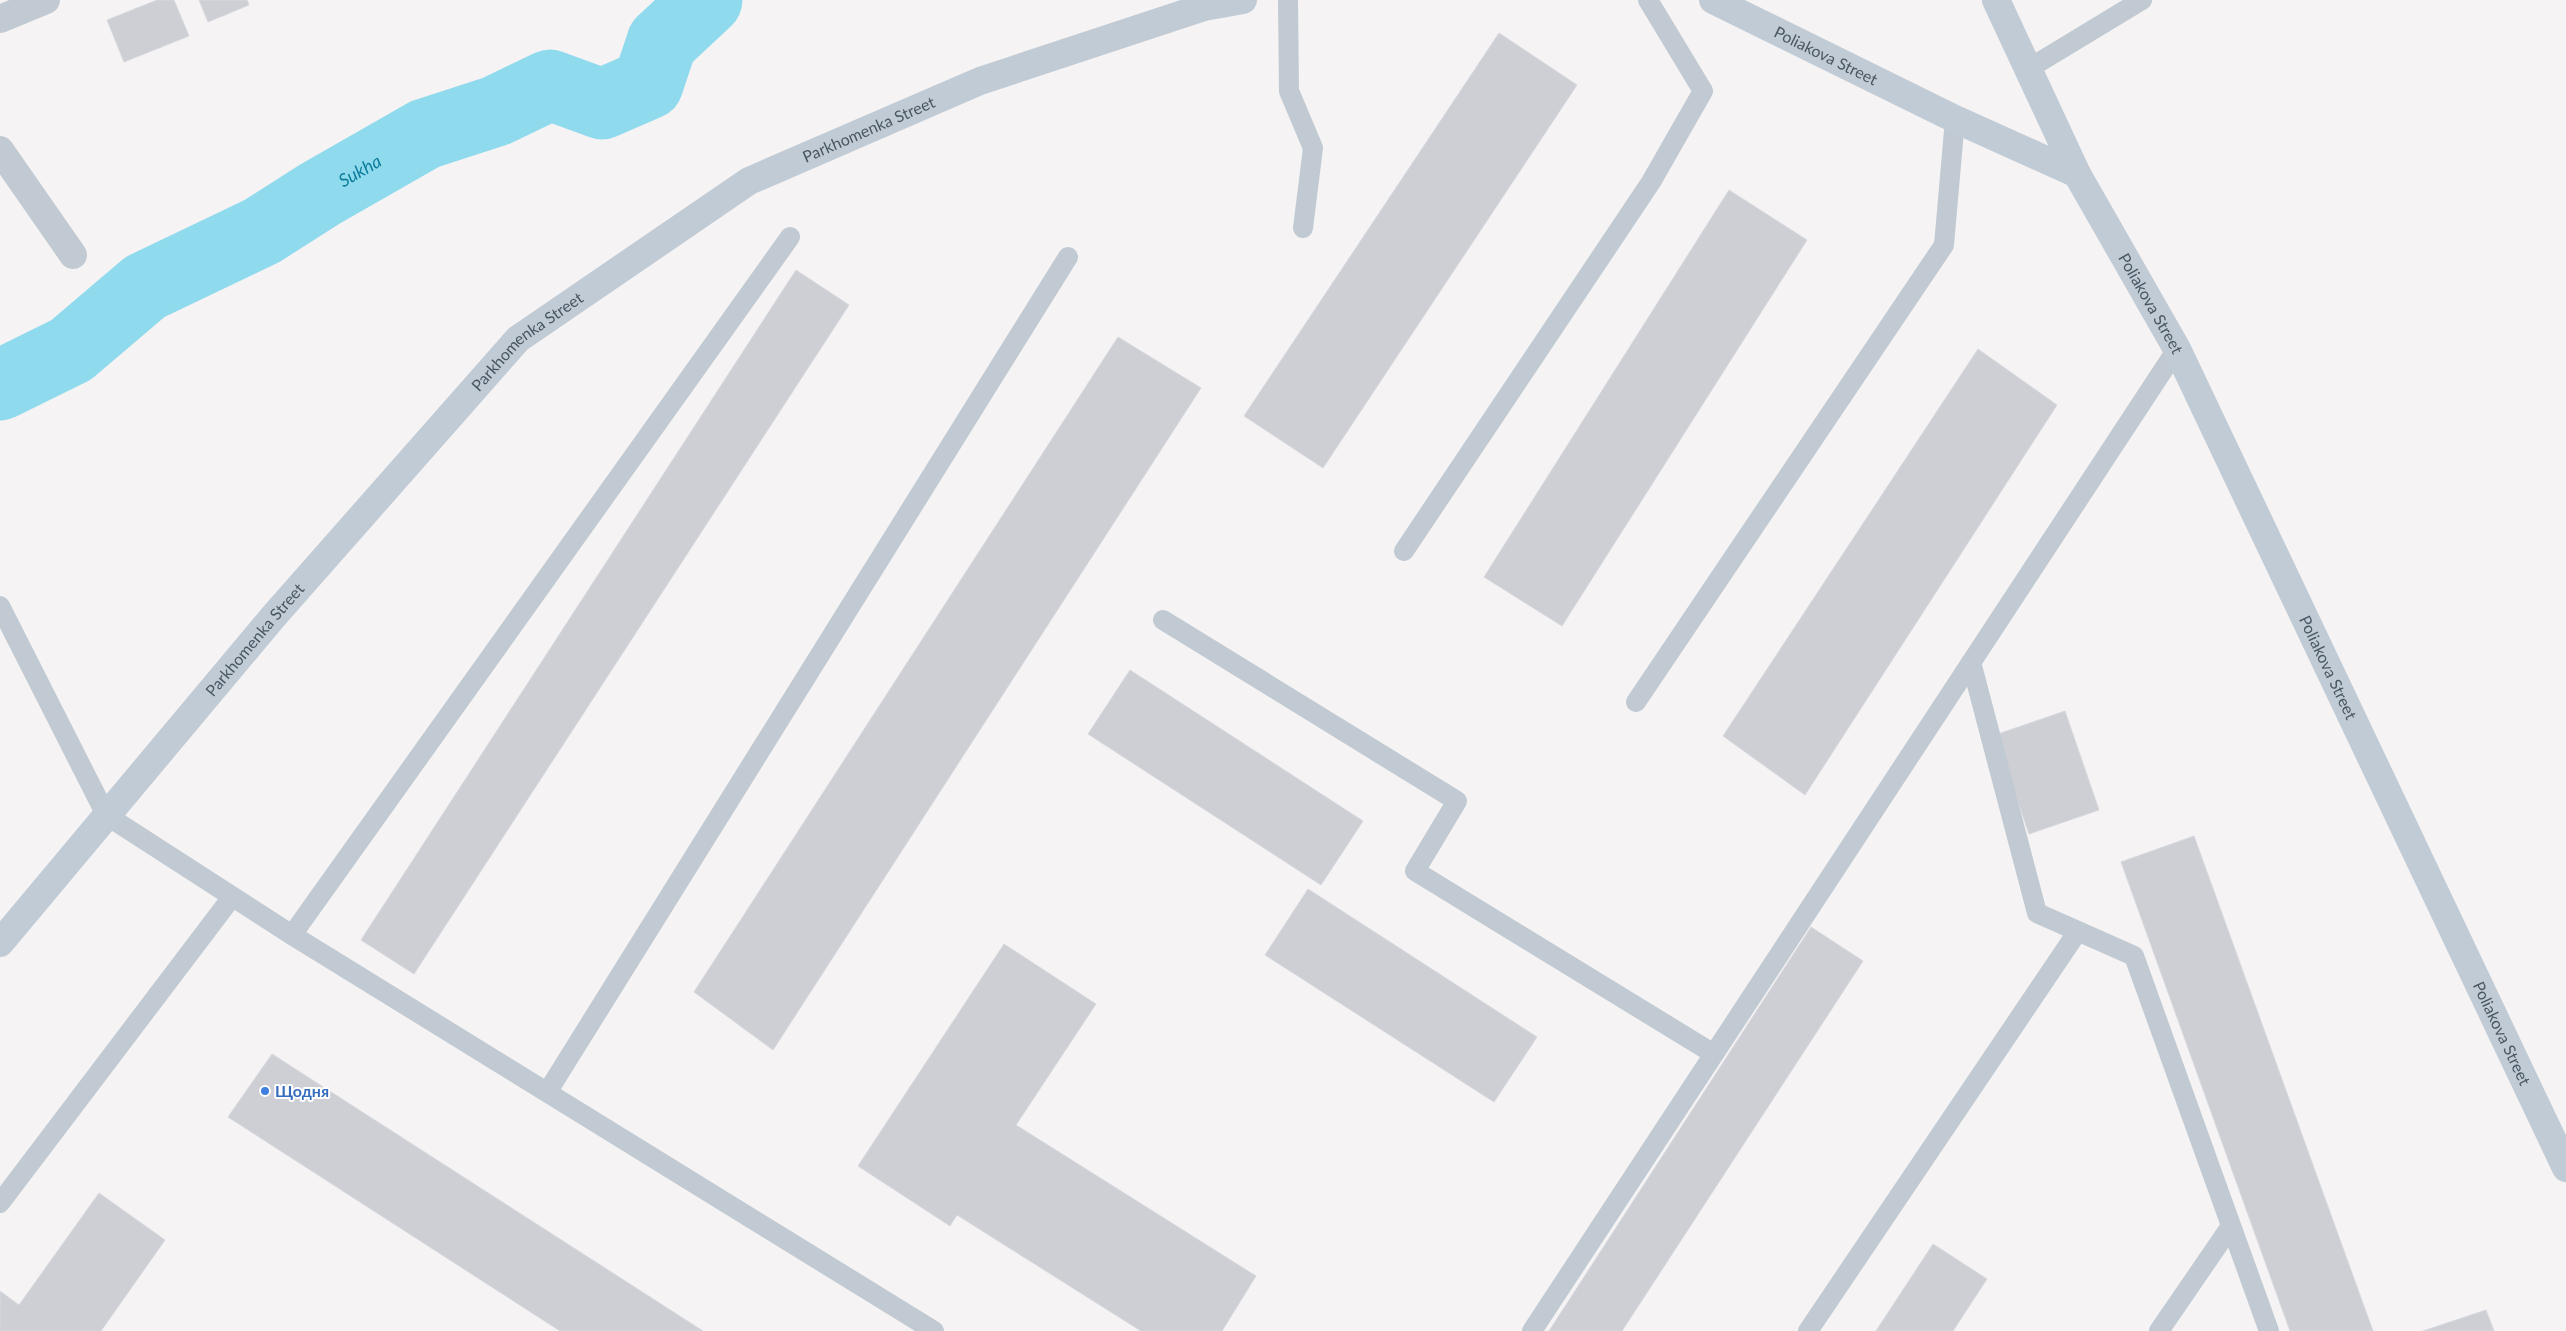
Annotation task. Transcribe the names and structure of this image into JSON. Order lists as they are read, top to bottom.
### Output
{
  "streets": {
    "street": ["Poliakova Street", "Parkhomenka Street"]
  },
  "water": ["Sukha"],
  "places": ["Щодня"]
}
